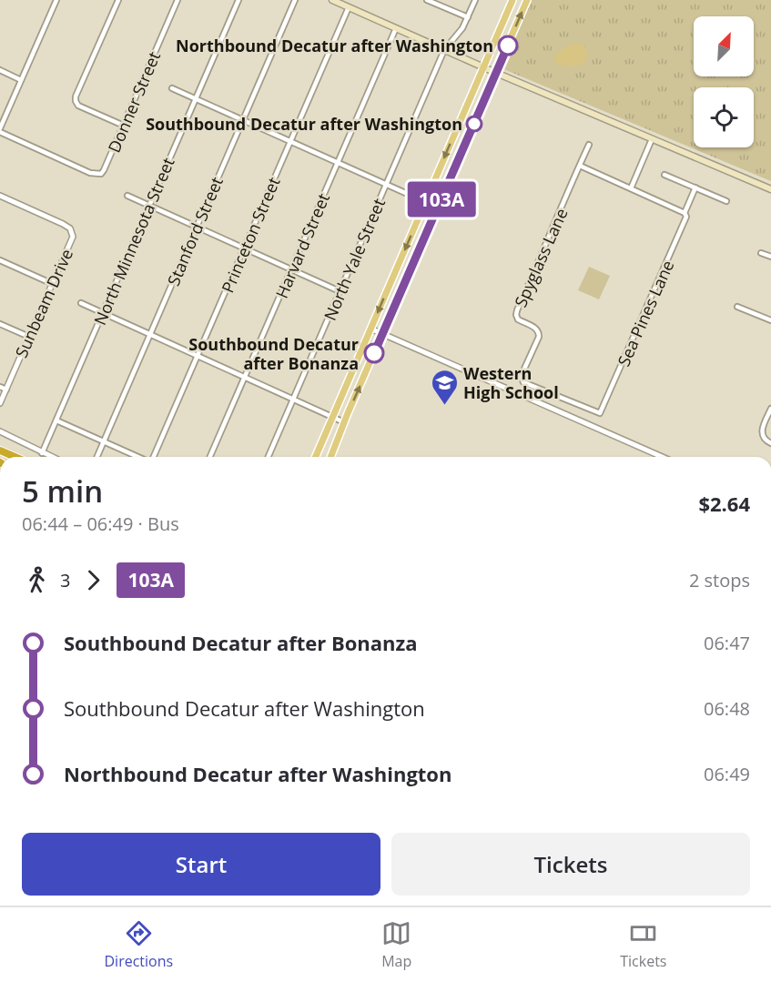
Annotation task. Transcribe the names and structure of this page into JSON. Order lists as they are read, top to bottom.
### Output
{
  "streets": {
    "street": [
      "Donner Street",
      "Stanford Street",
      "Princeton Street",
      "North Minnesota Street",
      "Harvard Street",
      "Spyglass Lane",
      "North Yale Street",
      "Sunbeam Drive",
      "Sea Pines Lane"
    ]
  },
  "crossings": [
    ["Spyglass Lane", "Sea Pines Lane"]
  ],
  "places": {
    "other": ["Northbound Decatur after Washington", "Southbound Decatur after Washington", "Southbound Decatur after Bonanza"],
    "school or university": ["Western High School"]
  },
  "lines": ["bus line 103A"],
  "north": "top right",
  "page": {
    "on_map": "103A",
    "heading": ["5 min", "06:44 – 06:49 · Bus", "$2.64"],
    "legs": ["3", "103A", "2 stops"],
    "list": [
      {
        "name": "Southbound Decatur after Bonanza",
        "value": "06:47"
      },
      {
        "name": "Southbound Decatur after Washington",
        "value": "06:48"
      },
      {
        "name": "Northbound Decatur after Washington",
        "value": "06:49"
      }
    ],
    "buttons": ["Start", "Tickets"],
    "tabs": ["Directions", "Map", "Tickets"]
  }
}
